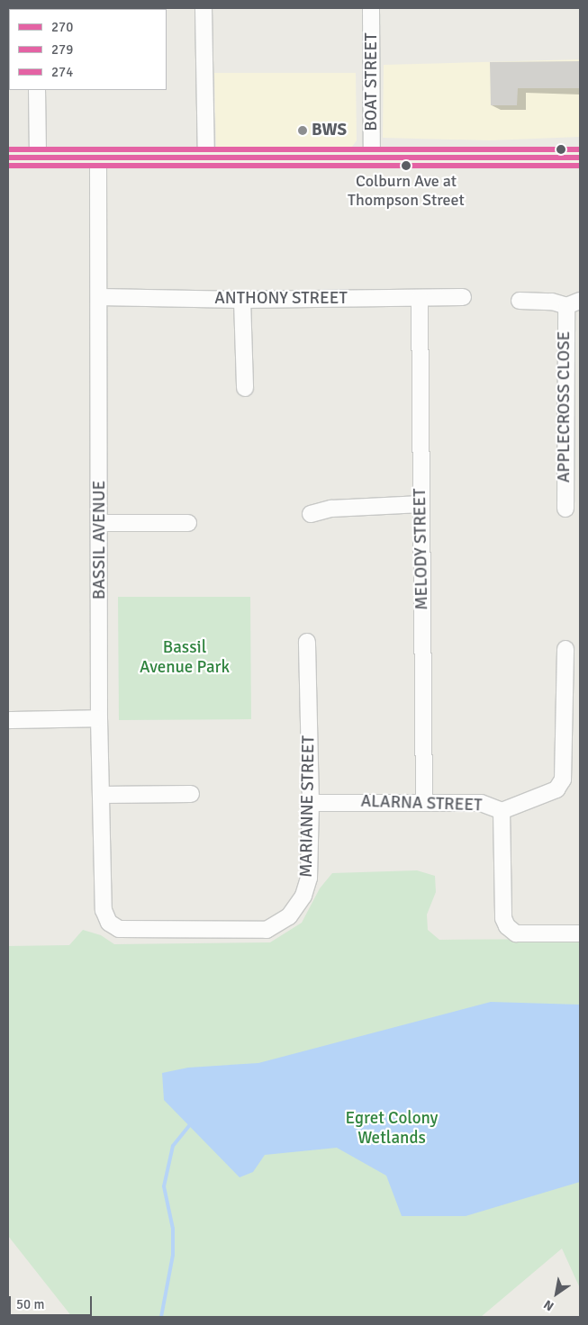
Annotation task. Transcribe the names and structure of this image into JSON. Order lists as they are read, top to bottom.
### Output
{
  "streets": {
    "street": [
      "BOAT STREET",
      "ANTHONY STREET",
      "APPLECROSS CLOSE",
      "BASSIL AVENUE",
      "MELODY STREET",
      "ALARNA STREET",
      "MARIANNE STREET"
    ]
  },
  "crossings": [
    ["ANTHONY STREET", "BASSIL AVENUE"],
    ["ANTHONY STREET", "MELODY STREET"],
    ["BASSIL AVENUE", "MARIANNE STREET"],
    ["MELODY STREET", "ALARNA STREET"],
    ["ALARNA STREET", "MARIANNE STREET"]
  ],
  "parks": ["Bassil Avenue Park", "Egret Colony Wetlands"],
  "places": ["BWS", "Colburn Ave at Thompson Street"],
  "lines": ["transit line 274", "transit line 270", "transit line 279"],
  "legend": ["270", "279", "274"],
  "scale_bar": "50 m",
  "north": "bottom left"
}
